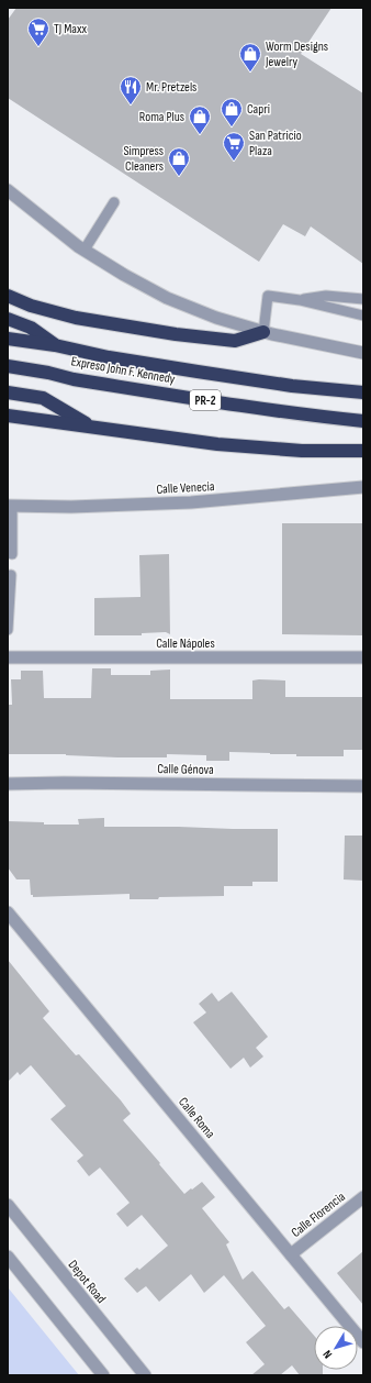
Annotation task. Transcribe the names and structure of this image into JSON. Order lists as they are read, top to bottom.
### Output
{
  "streets": {
    "highway": ["Expreso John F. Kennedy", "PR-2"],
    "street": [
      "Calle Venecia",
      "Calle Nápoles",
      "Calle Génova",
      "Calle Roma",
      "Calle Florencia",
      "Depot Road"
    ]
  },
  "crossings": [
    ["Calle Roma", "Calle Florencia"]
  ],
  "places": {
    "supermarket": ["TJ Maxx", "San Patricio Plaza"],
    "shop": [
      "Worm Designs Jewelry",
      "Capri",
      "Roma Plus",
      "Simpress Cleaners"
    ],
    "restaurant": ["Mr. Pretzels"]
  },
  "north": "bottom left"
}
